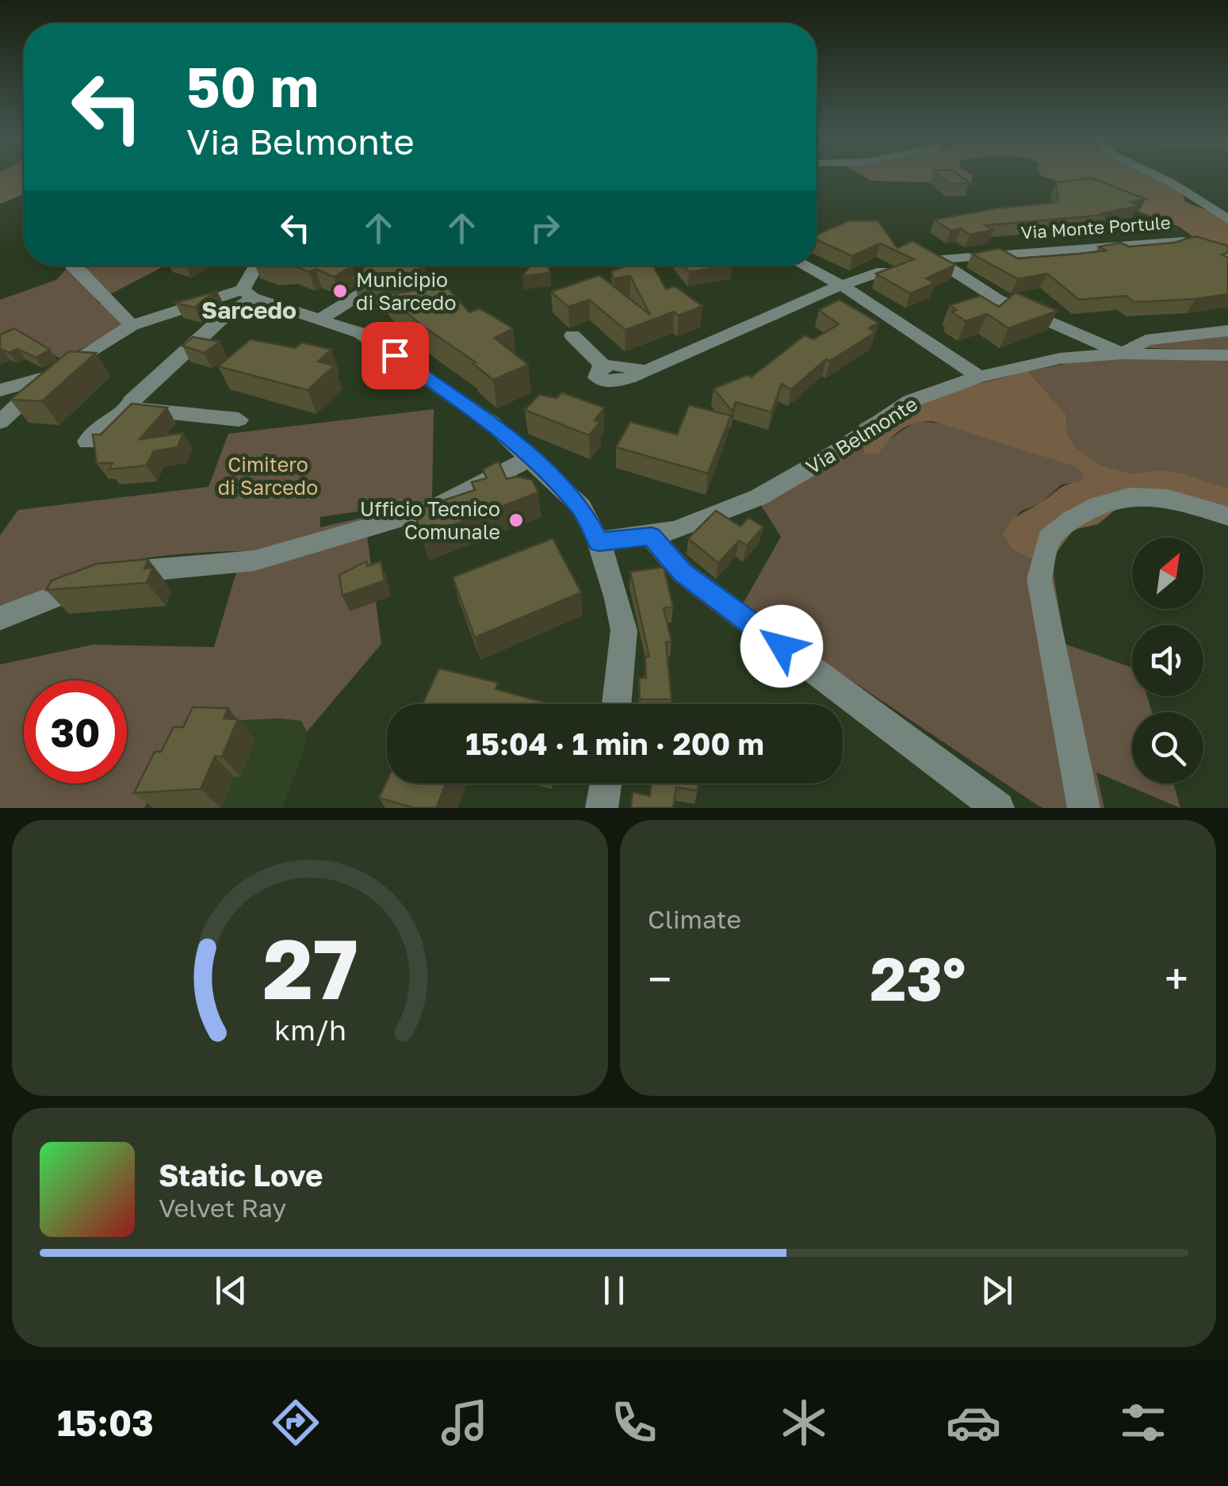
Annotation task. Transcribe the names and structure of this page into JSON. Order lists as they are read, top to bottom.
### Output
{
  "streets": {
    "street": ["Via Monte Portule", "Via Belmonte"]
  },
  "crossings": [
    ["Via Monte Portule", "Via Belmonte"]
  ],
  "districts": ["Sarcedo"],
  "parks": ["Cimitero di Sarcedo"],
  "places": ["Municipio di Sarcedo", "Ufficio Tecnico Comunale"],
  "north": "top right",
  "page": {
    "turn": ["50 m", "Via Belmonte"],
    "limit": "30",
    "trip": "15:04 · 1 min · 200 m",
    "tile": "Climate",
    "heat": ["−", "23°", "+"],
    "song": ["Static Love", "Velvet Ray"],
    "tabs": "15:03",
    "gauge": ["27", "km/h"]
  }
}
